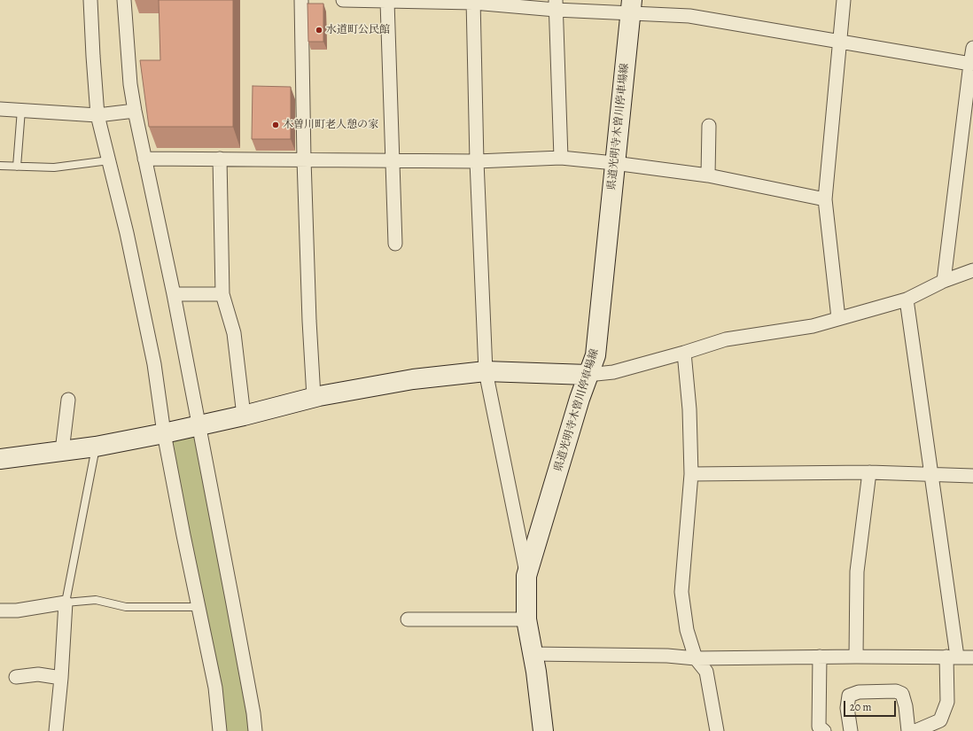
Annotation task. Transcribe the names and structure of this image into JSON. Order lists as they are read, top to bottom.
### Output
{
  "streets": {
    "main road": ["県道光明寺木曽川停車場線"]
  },
  "places": ["水道町公民館", "木曽川町老人憩の家"],
  "scale_bar": "20 m"
}
